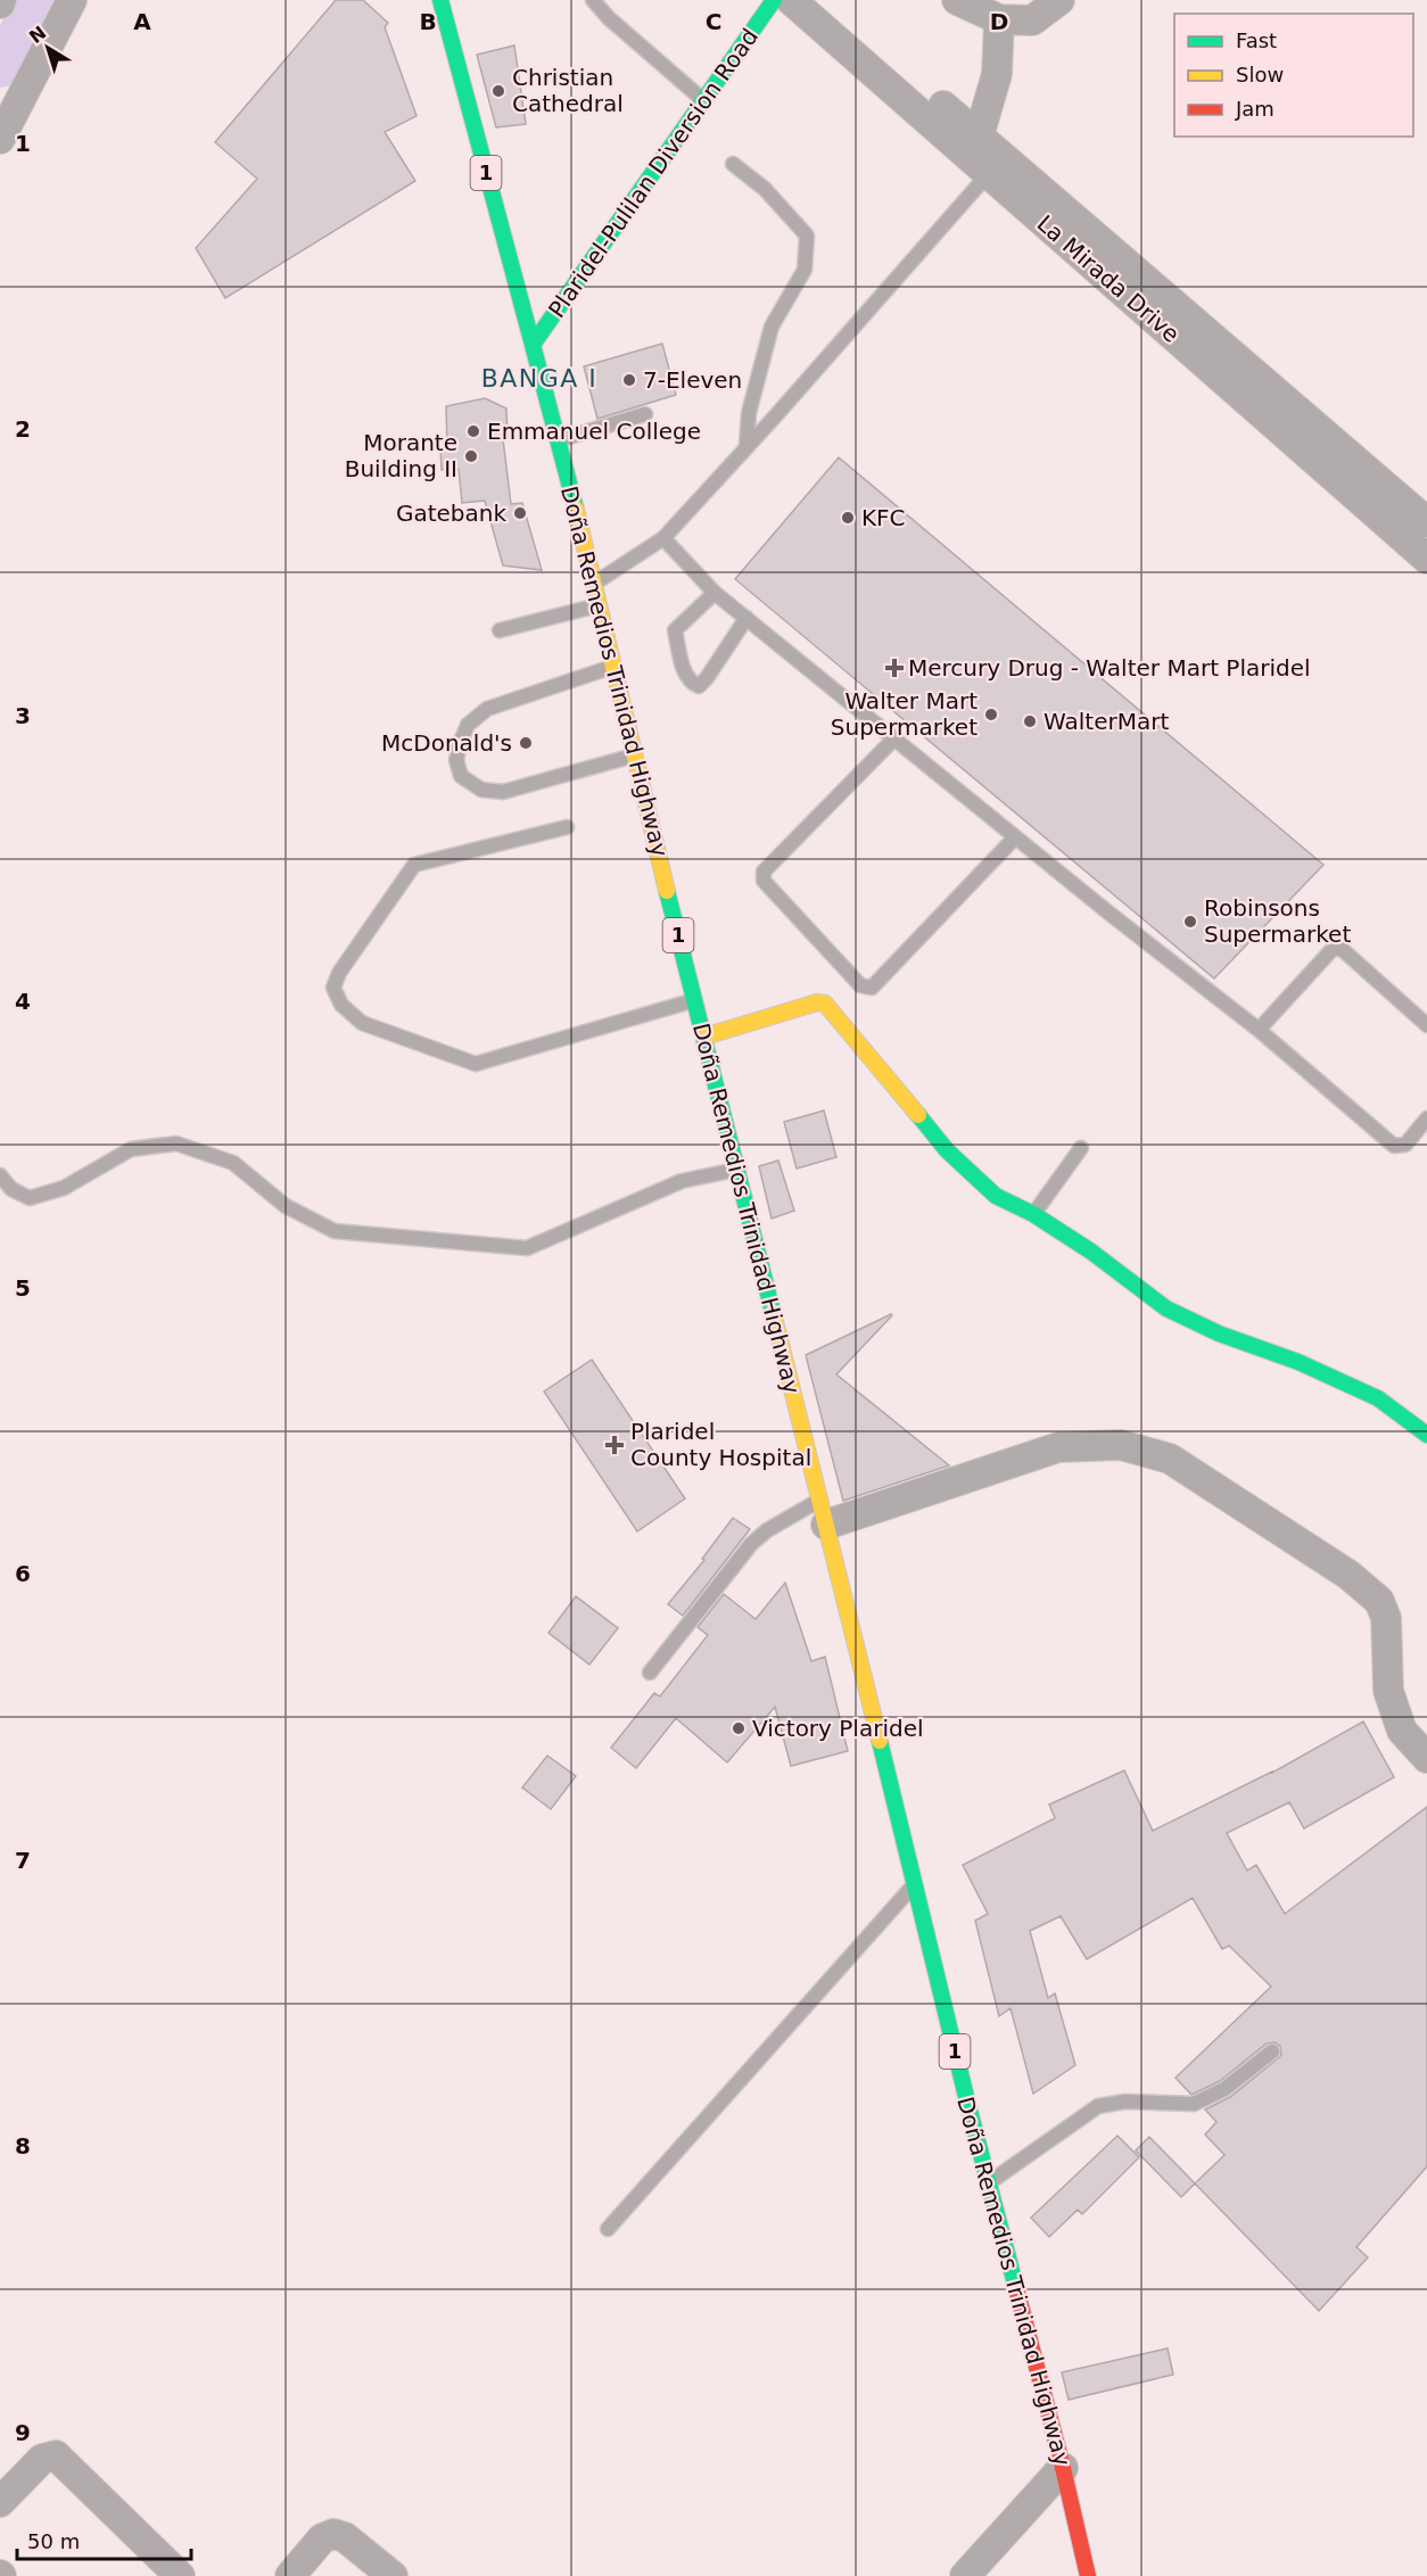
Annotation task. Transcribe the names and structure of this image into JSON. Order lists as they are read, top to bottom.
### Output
{
  "streets": {
    "main road": ["1", "Plaridel-Pulilan Diversion Road", "Doña Remedios Trinidad Highway"],
    "street": ["La Mirada Drive"]
  },
  "crossings": [
    ["Plaridel-Pulilan Diversion Road", "Doña Remedios Trinidad Highway"]
  ],
  "districts": ["BANGA I"],
  "places": {
    "other": [
      "Christian Cathedral",
      "7-Eleven",
      "Emmanuel College",
      "Morante Building II",
      "Gatebank",
      "KFC",
      "Walter Mart Supermarket",
      "WalterMart",
      "McDonald's",
      "Robinsons Supermarket",
      "Victory Plaridel"
    ],
    "health": ["Mercury Drug - Walter Mart Plaridel", "Plaridel County Hospital"]
  },
  "legend": ["Fast", "Slow", "Jam"],
  "scale_bar": "50 m",
  "north": "top left",
  "grid": {
    "columns": [
      "A",
      "B",
      "C",
      "D"
    ],
    "rows": [
      "1",
      "2",
      "3",
      "4",
      "5",
      "6",
      "7",
      "8",
      "9"
    ]
  }
}
